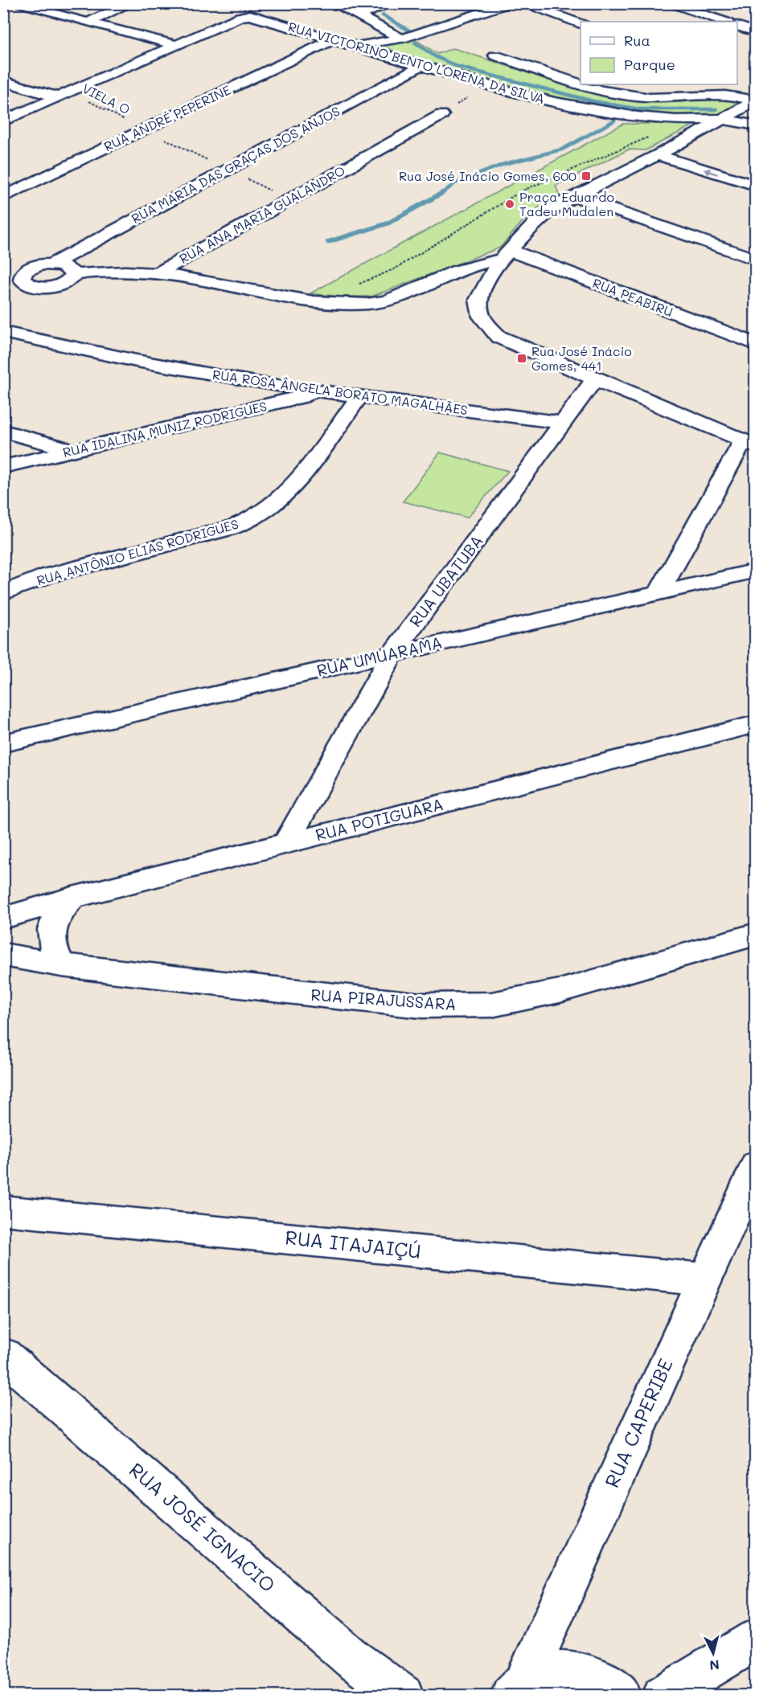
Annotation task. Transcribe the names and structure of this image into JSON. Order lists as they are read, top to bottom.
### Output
{
  "streets": {
    "street": [
      "RUA VICTORINO BENTO LORENA DA SILVA",
      "RUA ANDRÉ PEPERINE",
      "RUA MARIA DAS GRAÇAS DOS ANJOS",
      "RUA ANA MARIA GUALANDRO",
      "RUA PEABIRU",
      "RUA ROSA ÂNGELA BORATO MAGALHÃES",
      "RUA IDALINA MUNIZ RODRIGUES",
      "RUA ANTÔNIO ELIAS RODRIGUES",
      "RUA UBATUBA",
      "RUA UMUARAMA",
      "RUA POTIGUARA",
      "RUA PIRAJUSSARA",
      "RUA ITAJAIÇÚ",
      "RUA CAPERIBE",
      "RUA JOSÉ IGNACIO"
    ],
    "path": ["VIELA O"]
  },
  "crossings": [
    ["RUA VICTORINO BENTO LORENA DA SILVA", "RUA ANDRÉ PEPERINE"],
    ["RUA VICTORINO BENTO LORENA DA SILVA", "RUA MARIA DAS GRAÇAS DOS ANJOS"],
    ["VIELA O", "RUA ANDRÉ PEPERINE"],
    ["VIELA O", "RUA MARIA DAS GRAÇAS DOS ANJOS"],
    ["VIELA O", "RUA ANA MARIA GUALANDRO"],
    ["RUA ROSA ÂNGELA BORATO MAGALHÃES", "RUA IDALINA MUNIZ RODRIGUES"],
    ["RUA ROSA ÂNGELA BORATO MAGALHÃES", "RUA ANTÔNIO ELIAS RODRIGUES"],
    ["RUA ROSA ÂNGELA BORATO MAGALHÃES", "RUA UBATUBA"],
    ["RUA UBATUBA", "RUA UMUARAMA"],
    ["RUA UBATUBA", "RUA POTIGUARA"],
    ["RUA ITAJAIÇÚ", "RUA CAPERIBE"]
  ],
  "places": {
    "transit": ["Rua José Inácio Gomes, 600", "Rua José Inácio Gomes, 441"],
    "other": ["Praça Eduardo Tadeu Mudalen"]
  },
  "legend": ["Rua", "Parque"],
  "north": "bottom"
}
